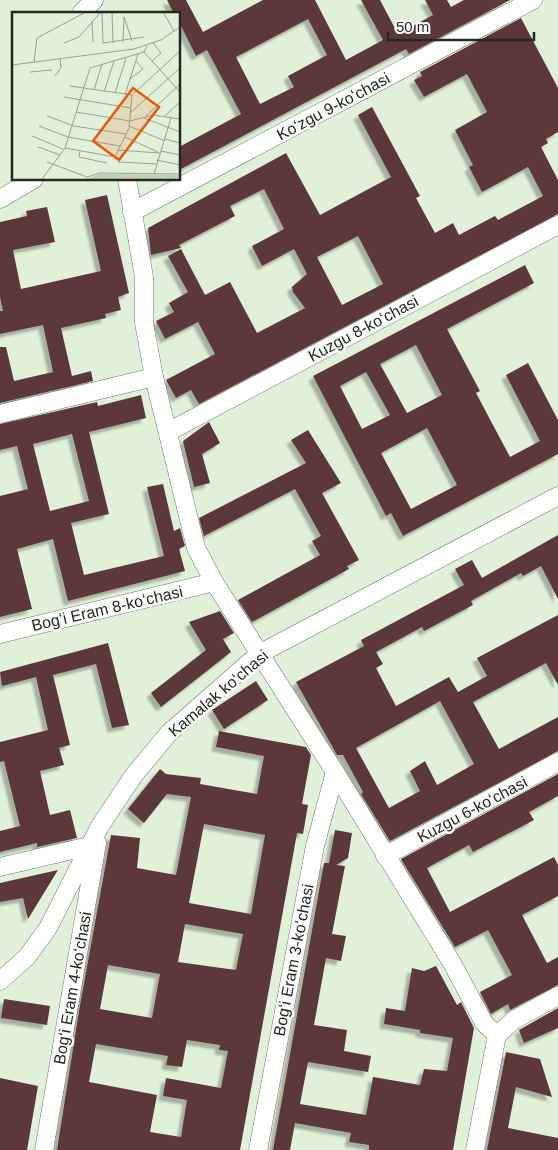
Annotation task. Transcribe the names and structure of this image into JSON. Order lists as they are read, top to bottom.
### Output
{
  "streets": {
    "street": [
      "Koʻzgu 9-koʻchasi",
      "Kuzgu 8-koʻchasi",
      "Bogʻi Eram 8-koʻchasi",
      "Kamalak koʻchasi",
      "Kuzgu 6-koʻchasi",
      "Bogʻi Eram 3-koʻchasi",
      "Bogʻi Eram 4-koʻchasi"
    ]
  },
  "crossings": [
    ["Kamalak koʻchasi", "Bogʻi Eram 4-koʻchasi"]
  ],
  "scale_bar": "50 m"
}
